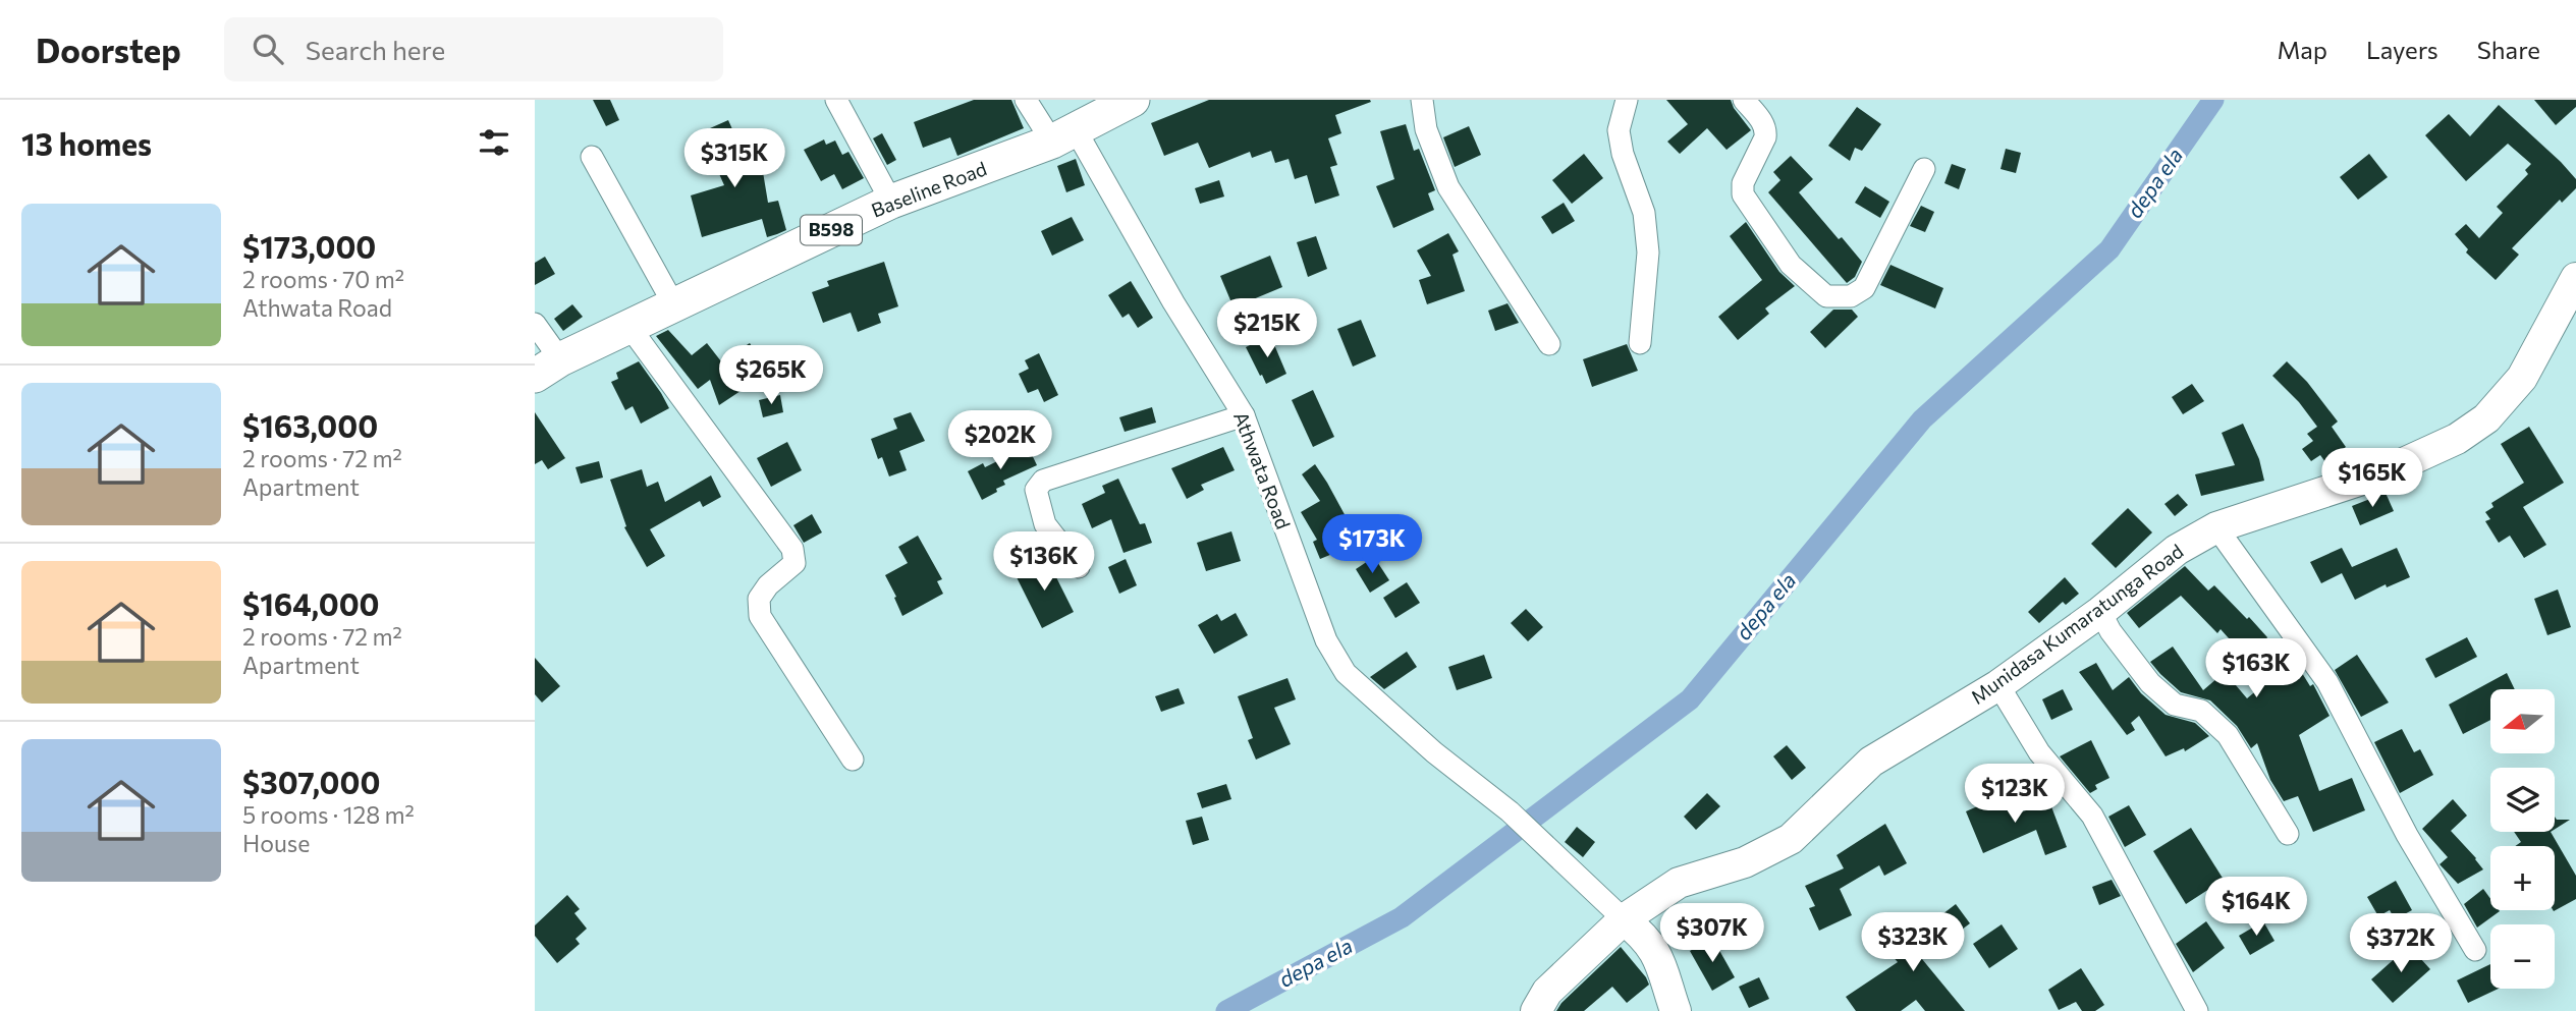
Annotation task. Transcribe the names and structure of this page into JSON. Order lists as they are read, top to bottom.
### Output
{
  "streets": {
    "main road": ["Baseline Road", "B598"],
    "street": ["Athwata Road", "Munidasa Kumaratunga Road"]
  },
  "crossings": [
    ["Baseline Road", "Athwata Road"],
    ["Athwata Road", "Munidasa Kumaratunga Road"]
  ],
  "water": ["depa ela"],
  "north": "left",
  "page": {
    "header": "Doorstep",
    "search": "Search here",
    "nav": ["Map", "Layers", "Share"],
    "heading": "13 homes",
    "price": [
      "$315K",
      "$215K",
      "$265K",
      "$202K",
      "$165K",
      "$173K",
      "$136K",
      "$163K",
      "$123K",
      "$164K",
      "$307K",
      "$323K",
      "$372K"
    ],
    "list": [
      {
        "name": "$173,000",
        "note": "2 rooms · 70 m² · Athwata Road"
      },
      {
        "name": "$163,000",
        "note": "2 rooms · 72 m² · Apartment"
      },
      {
        "name": "$164,000",
        "note": "2 rooms · 72 m² · Apartment"
      },
      {
        "name": "$307,000",
        "note": "5 rooms · 128 m² · House"
      }
    ],
    "map_buttons": ["+", "−"]
  }
}
